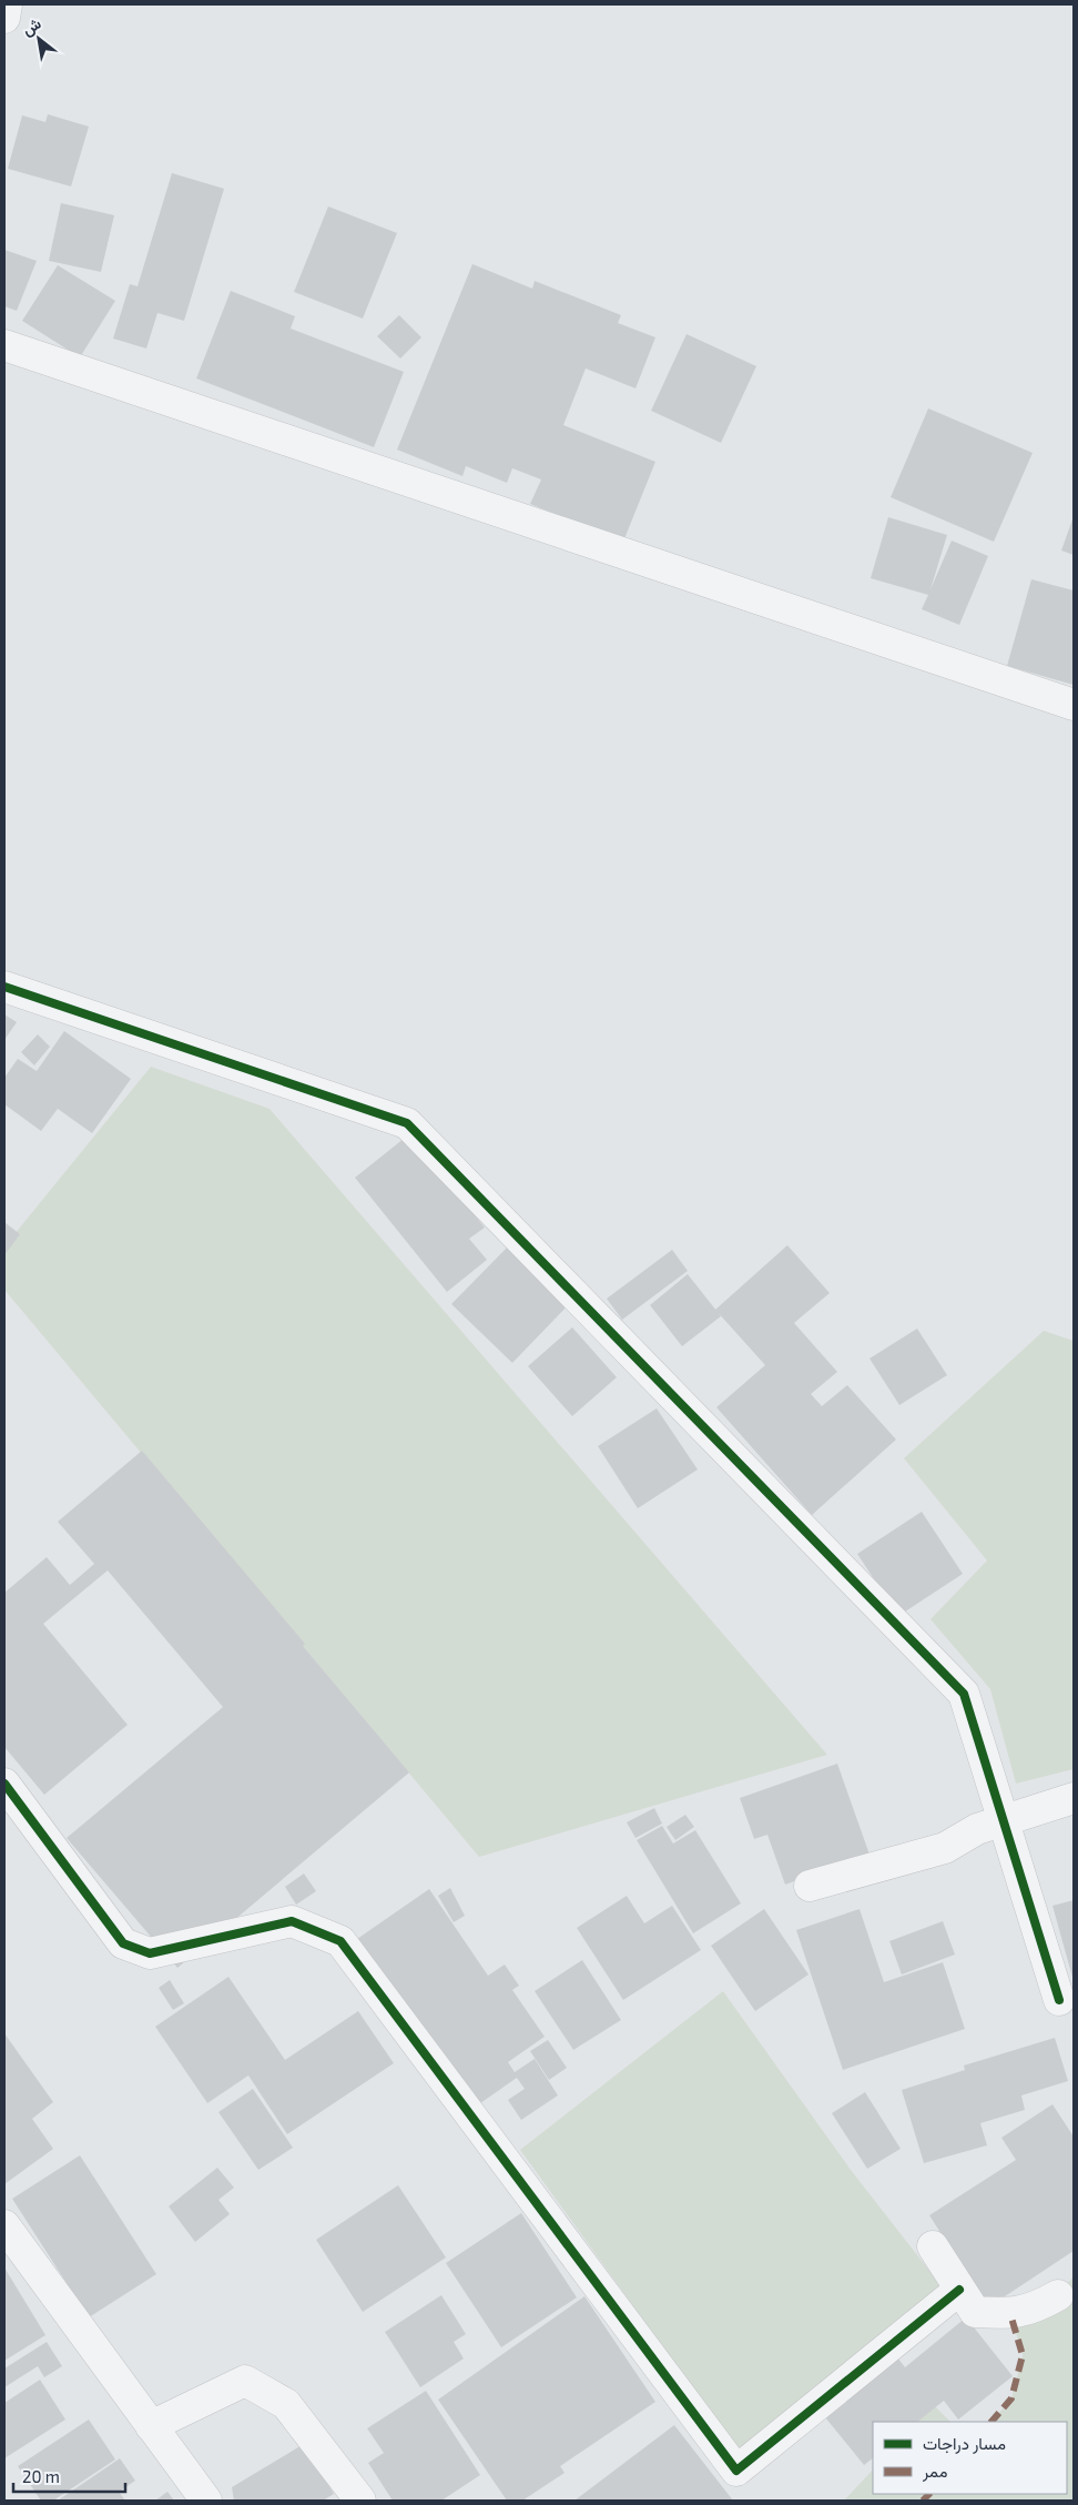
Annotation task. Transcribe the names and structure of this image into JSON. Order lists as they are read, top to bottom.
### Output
{
  "legend": ["مسار دراجات", "ممر"],
  "scale_bar": "20 m",
  "north": "top left"
}
